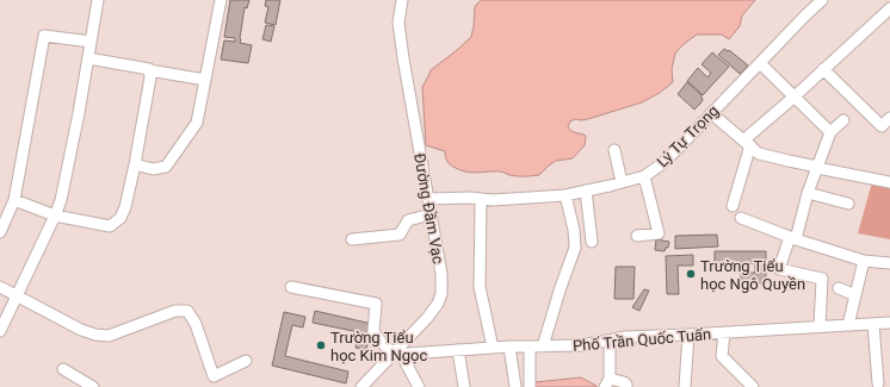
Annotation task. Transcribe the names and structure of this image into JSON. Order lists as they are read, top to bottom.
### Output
{
  "streets": {
    "street": ["Lý Tự Trọng", "Đường Đầm Vạc", "Phố Trần Quốc Tuấn"]
  },
  "crossings": [
    ["Lý Tự Trọng", "Đường Đầm Vạc"],
    ["Đường Đầm Vạc", "Phố Trần Quốc Tuấn"]
  ],
  "places": ["Trường Tiểu học Ngô Quyền", "Trường Tiểu học Kim Ngọc"]
}
